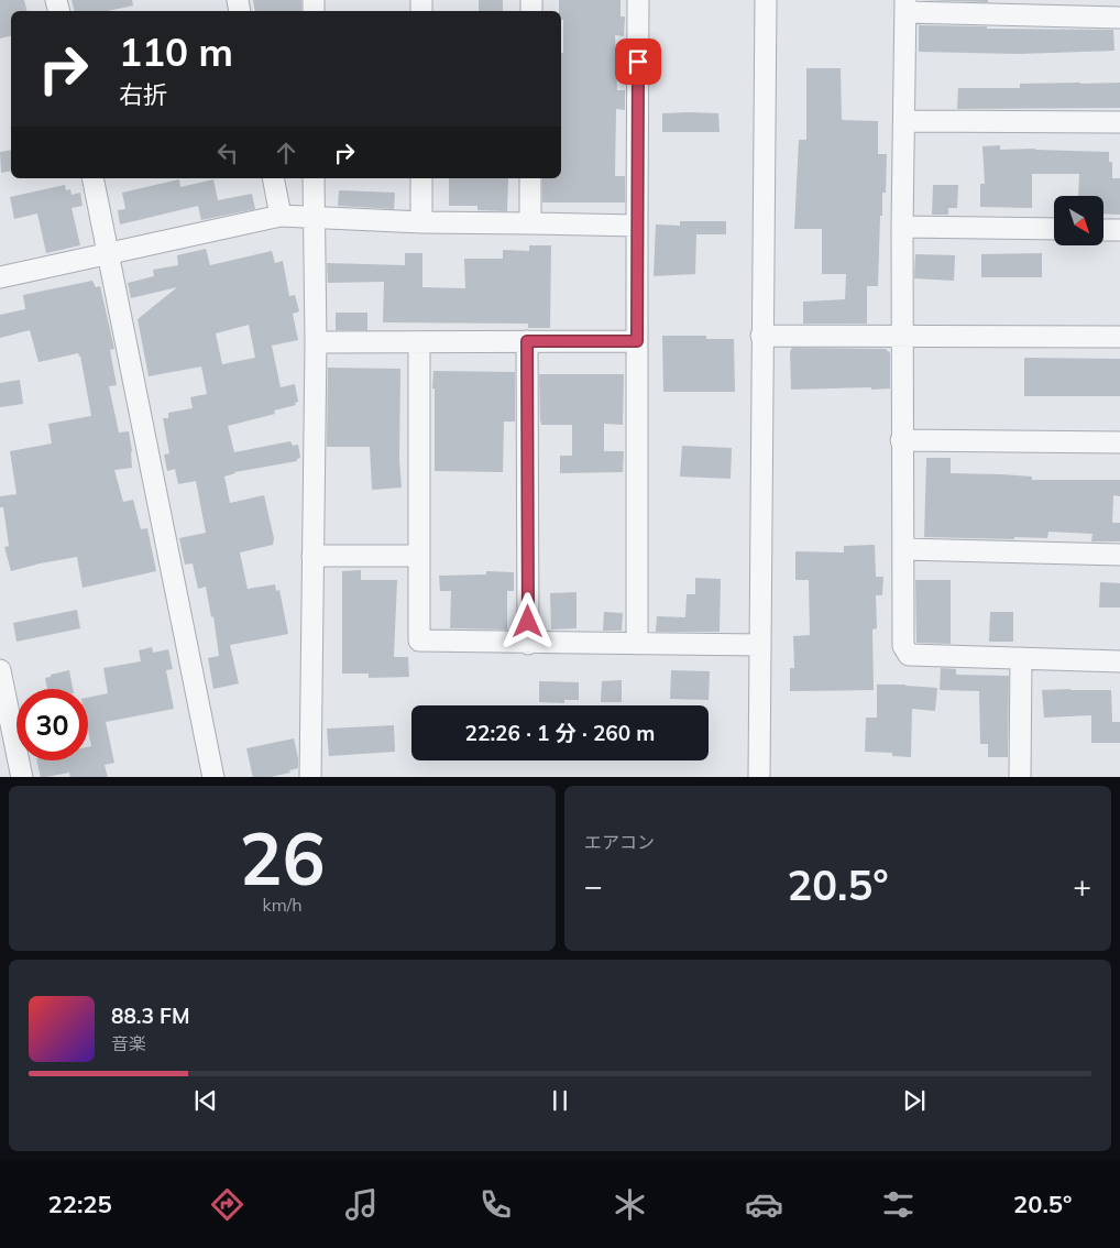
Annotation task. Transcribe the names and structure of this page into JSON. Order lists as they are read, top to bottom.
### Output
{
  "north": "bottom right",
  "page": {
    "turn": ["110 m", "右折"],
    "limit": "30",
    "trip": "22:26 · 1 分 · 260 m",
    "tile": [
      ["26", "km/h"],
      "エアコン"
    ],
    "heat": ["−", "20.5°", "+"],
    "song": ["88.3 FM", "音楽"],
    "tabs": ["22:25", "20.5°"]
  }
}
